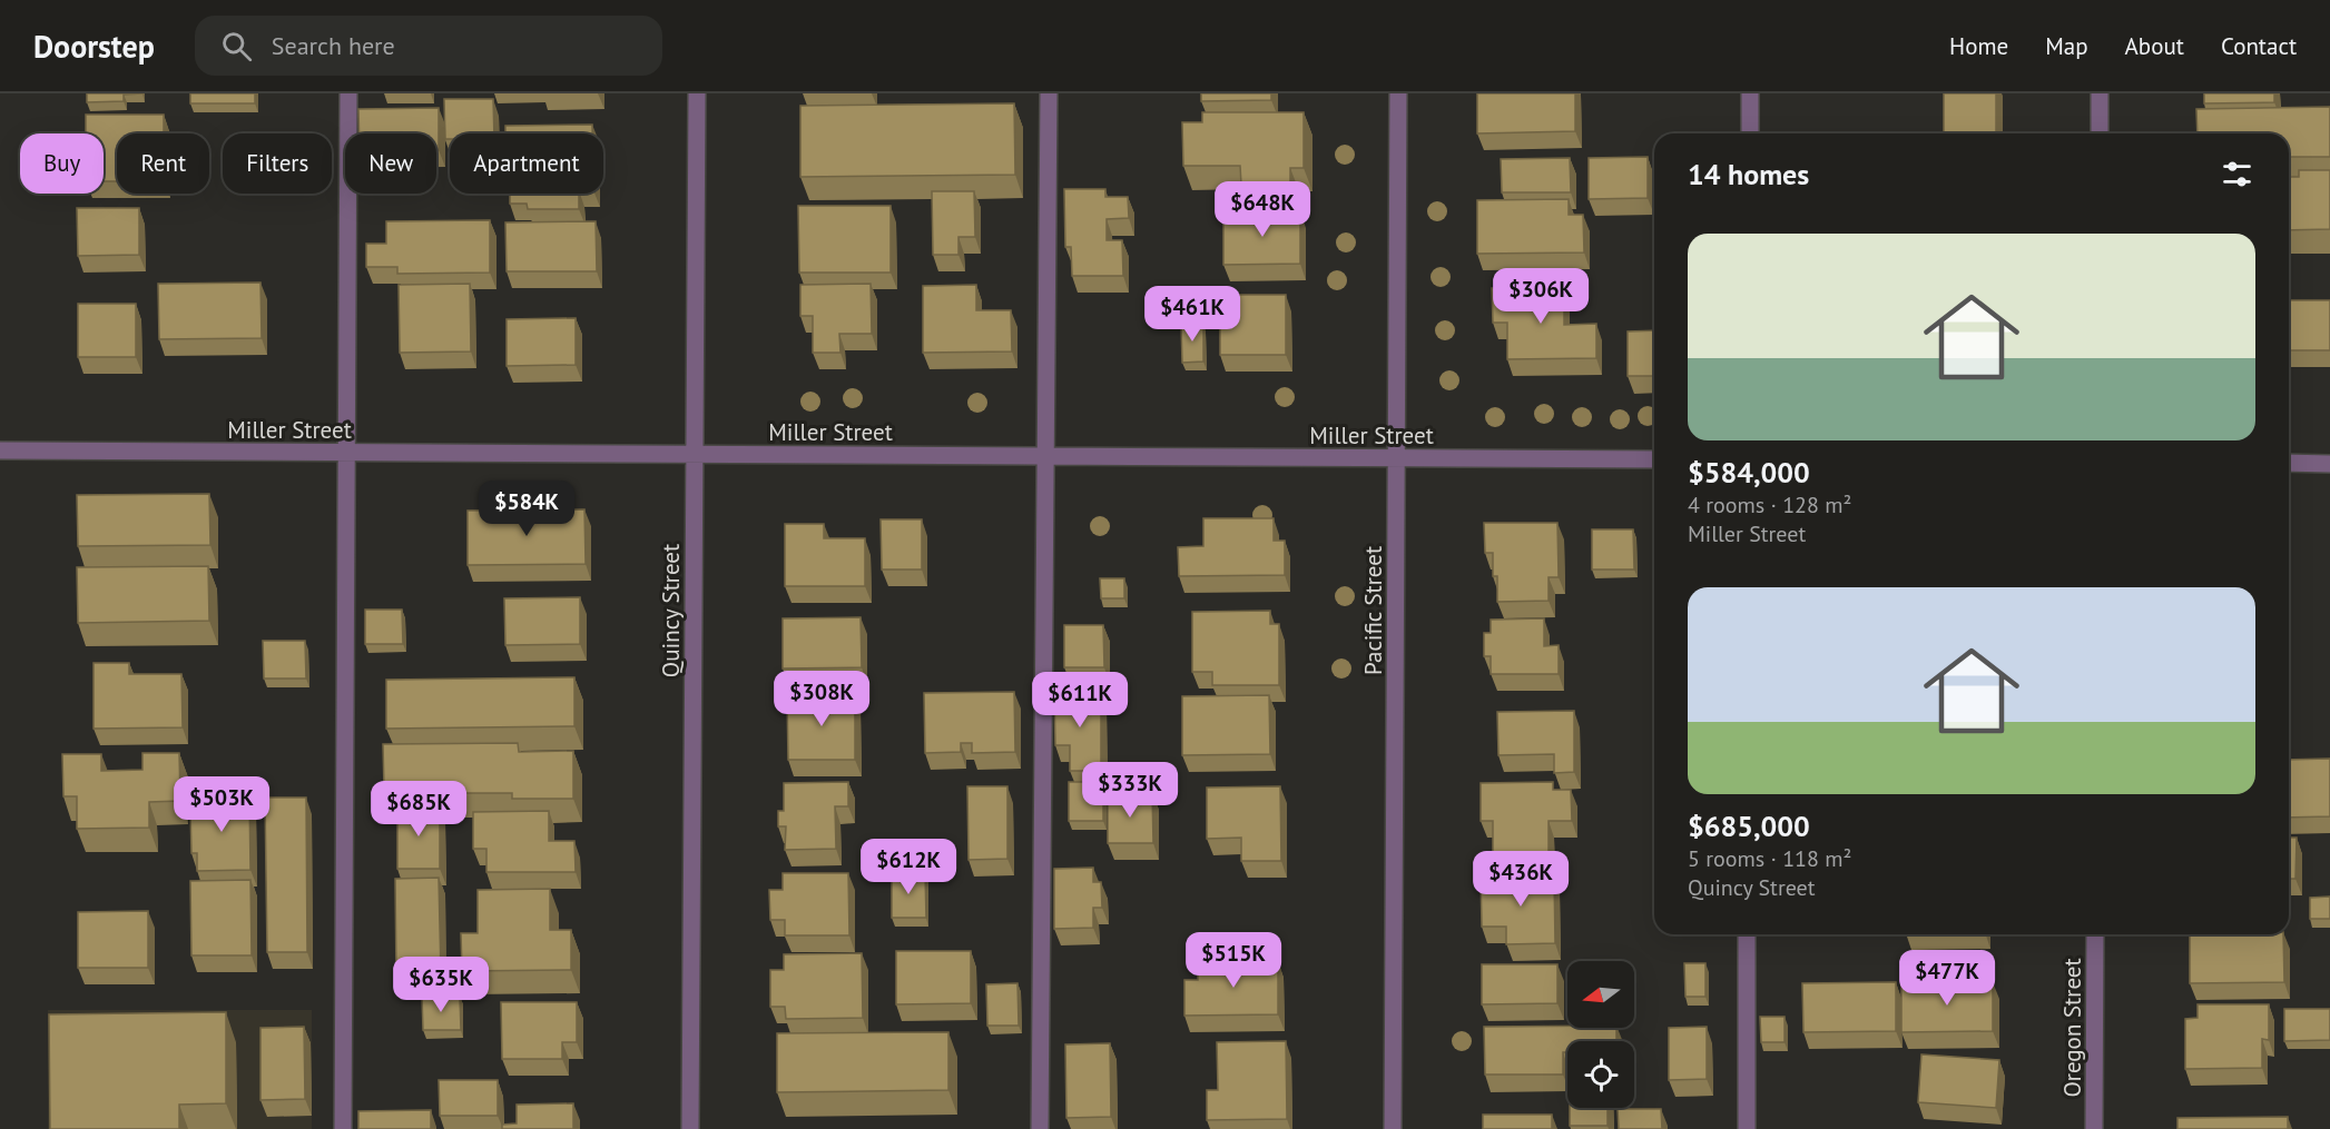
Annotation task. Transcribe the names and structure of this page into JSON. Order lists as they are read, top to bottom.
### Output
{
  "streets": {
    "street": [
      "Miller Street",
      "Quincy Street",
      "Pacific Street",
      "Oregon Street"
    ]
  },
  "crossings": [
    ["Miller Street", "Quincy Street"],
    ["Miller Street", "Pacific Street"]
  ],
  "north": "left",
  "page": {
    "header": "Doorstep",
    "search": "Search here",
    "nav": [
      "Home",
      "Map",
      "About",
      "Contact"
    ],
    "chip": [
      "Buy",
      "Rent",
      "Filters",
      "New",
      "Apartment"
    ],
    "heading": "14 homes",
    "price": [
      "$648K",
      "$306K",
      "$461K",
      "$584K",
      "$308K",
      "$611K",
      "$333K",
      "$503K",
      "$685K",
      "$612K",
      "$436K",
      "$515K",
      "$477K",
      "$635K"
    ],
    "list": [
      {
        "name": "$584,000",
        "note": "4 rooms · 128 m² · Miller Street"
      },
      {
        "name": "$685,000",
        "note": "5 rooms · 118 m² · Quincy Street"
      }
    ]
  }
}
